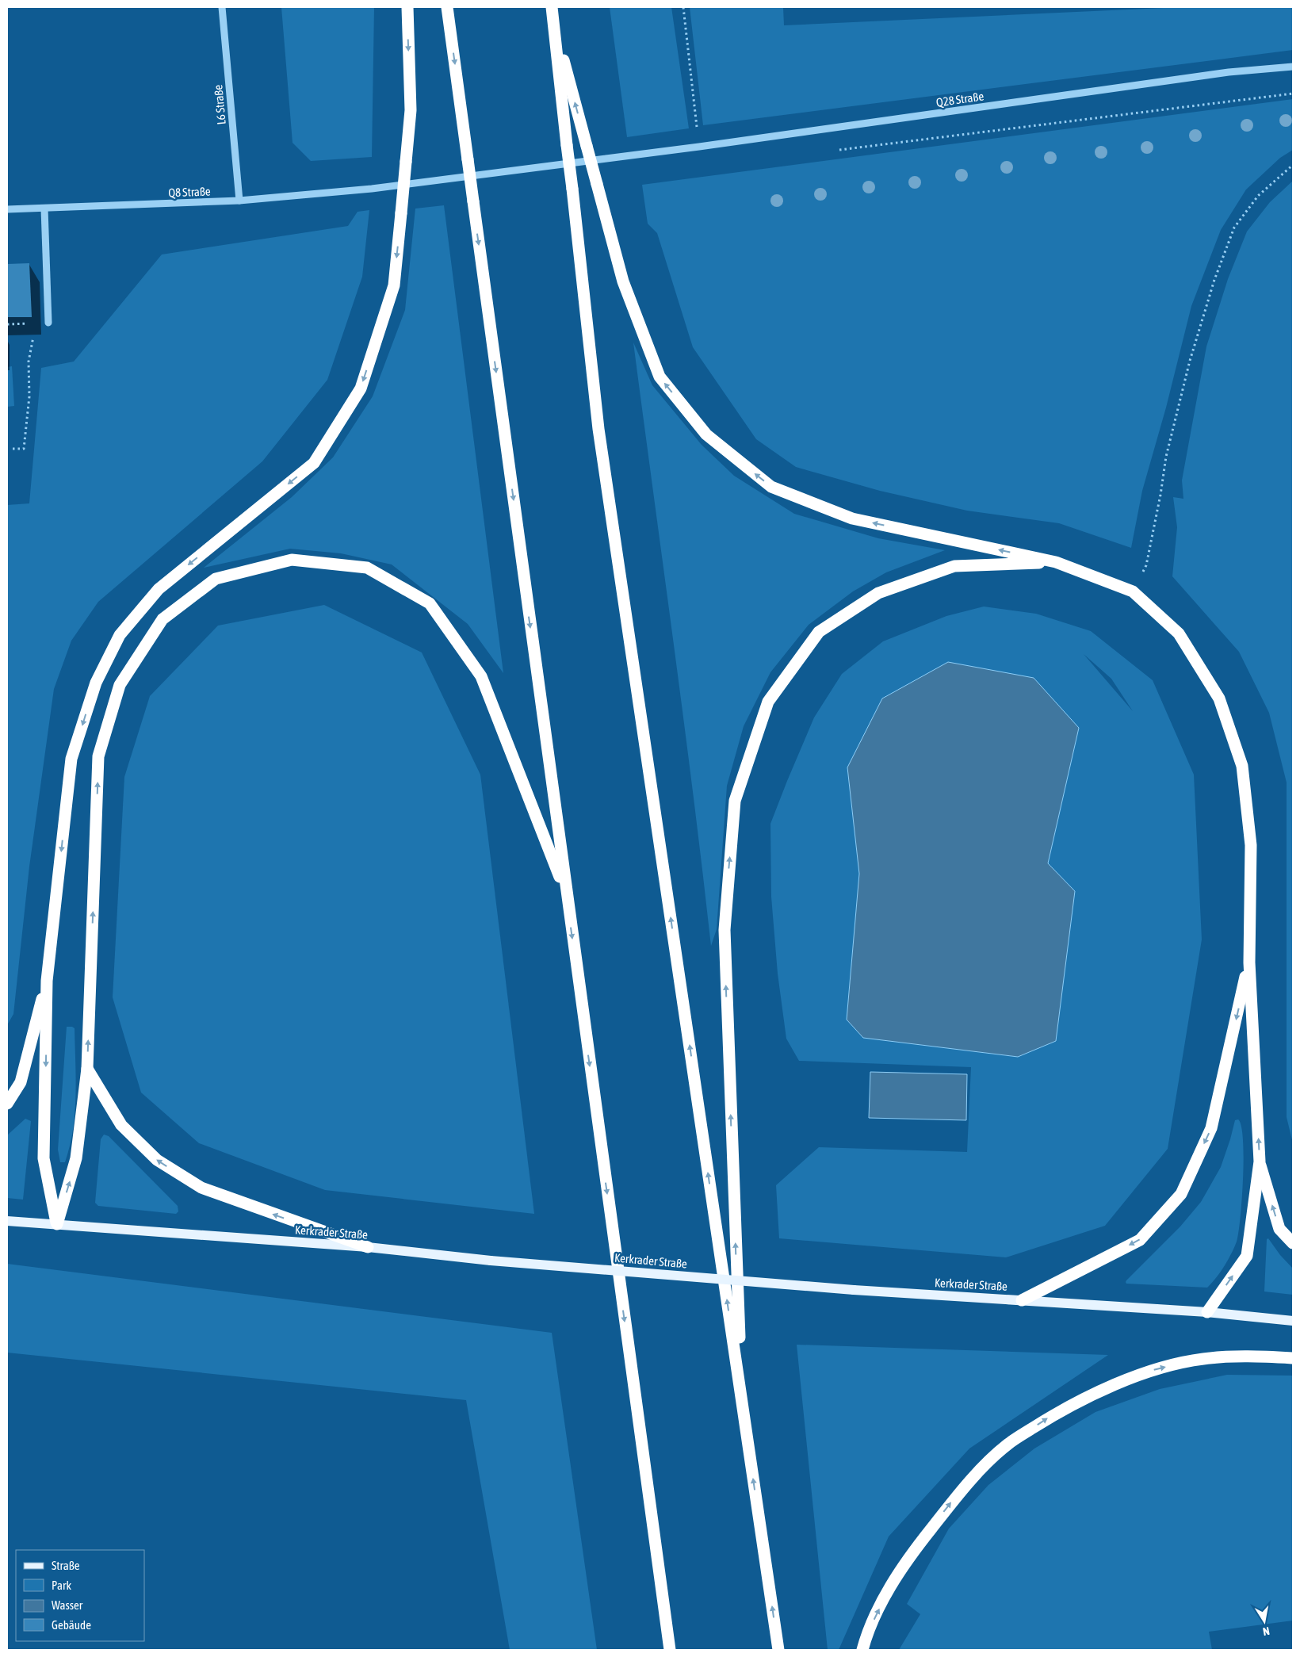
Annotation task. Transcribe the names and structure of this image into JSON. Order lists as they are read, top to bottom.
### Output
{
  "streets": {
    "main road": ["Kerkrader Straße"],
    "lane": ["Q28 Straße", "L6 Straße", "Q8 Straße"]
  },
  "crossings": [
    ["Q28 Straße", "Q8 Straße"],
    ["L6 Straße", "Q8 Straße"]
  ],
  "legend": [
    "Straße",
    "Park",
    "Wasser",
    "Gebäude"
  ],
  "north": "bottom"
}
